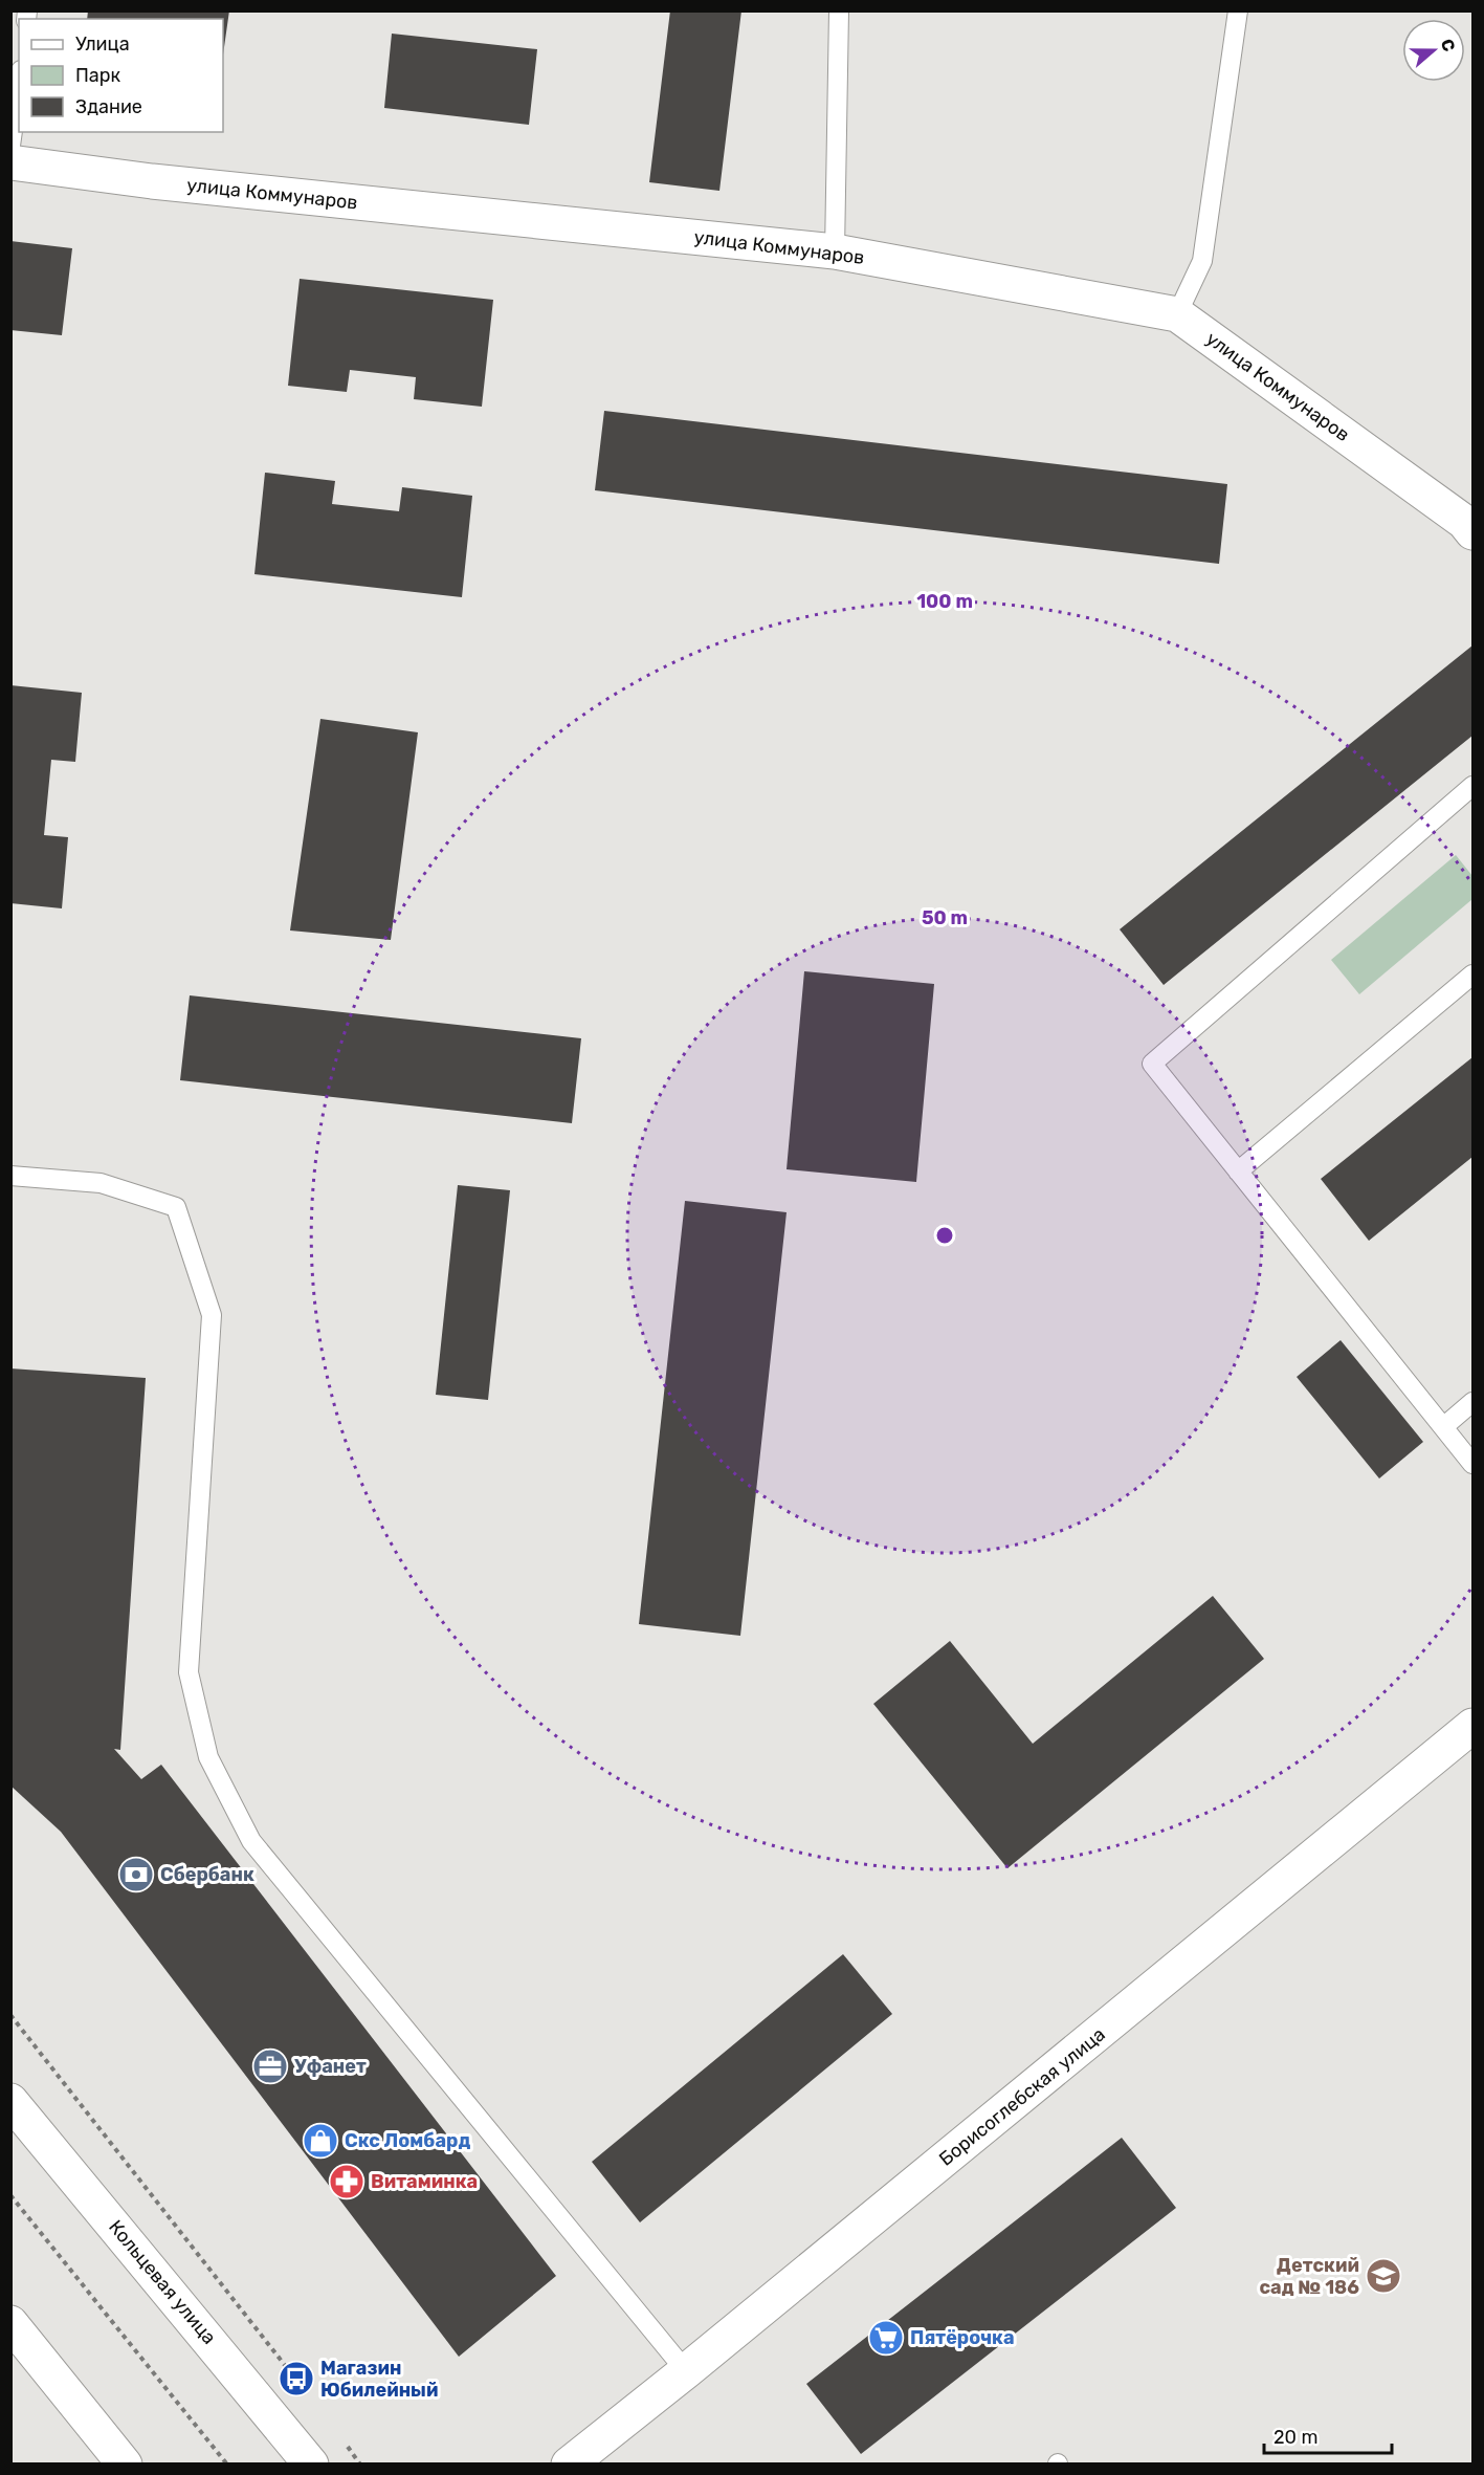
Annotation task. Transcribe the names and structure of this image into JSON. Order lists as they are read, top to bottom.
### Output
{
  "streets": {
    "street": ["улица Коммунаров", "Борисоглебская улица", "Кольцевая улица"]
  },
  "places": {
    "bank": ["Сбербанк"],
    "office": ["Уфанет"],
    "shop": ["Скс Ломбард"],
    "pharmacy": ["Витаминка"],
    "school or university": ["Детский сад № 186"],
    "supermarket": ["Пятёрочка"],
    "bus stop": ["Магазин Юбилейный"]
  },
  "legend": ["Улица", "Парк", "Здание"],
  "scale_bar": "20 m",
  "north": "right",
  "rings": ["100 m", "50 m"]
}
